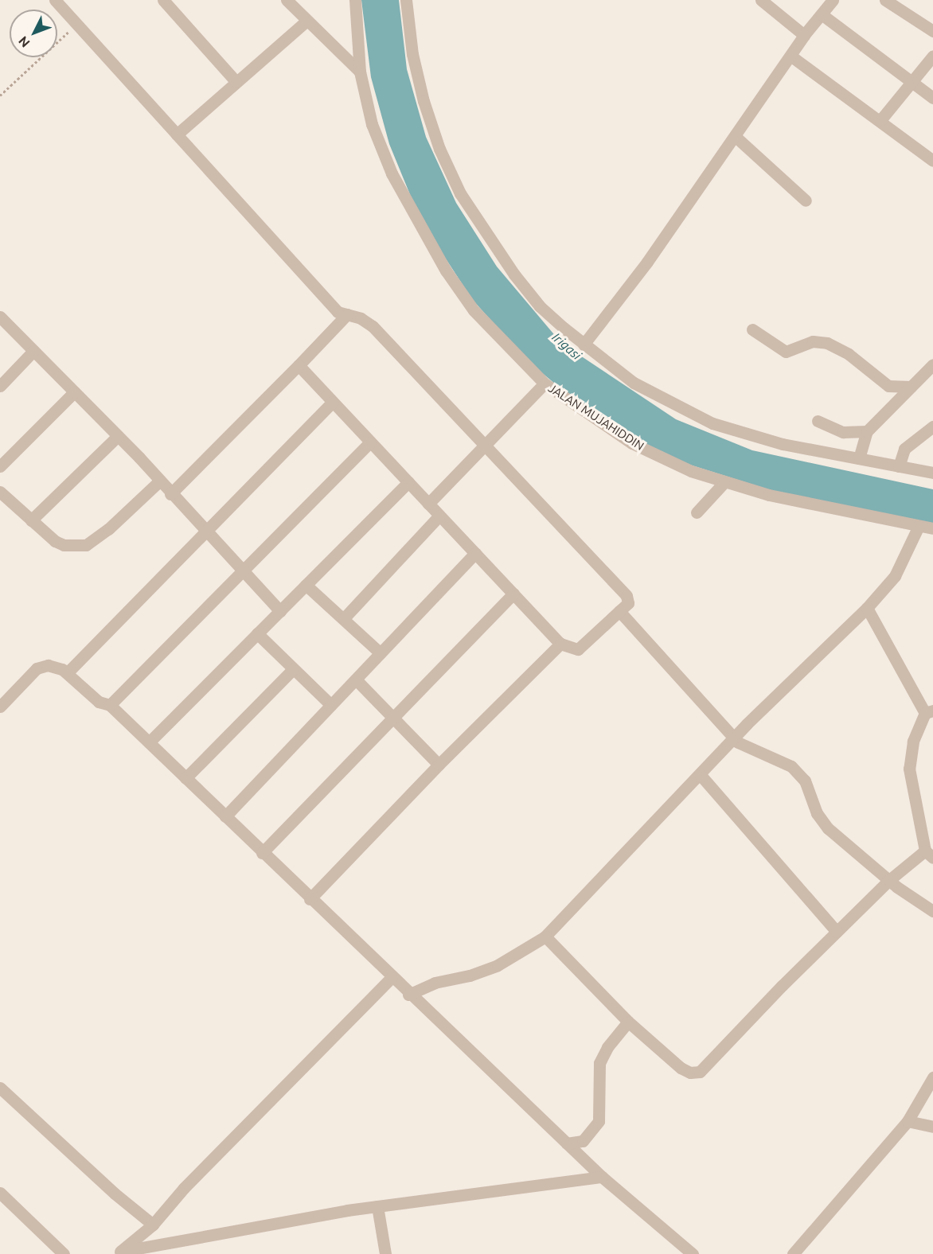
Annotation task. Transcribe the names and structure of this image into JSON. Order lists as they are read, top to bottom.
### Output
{
  "streets": {
    "street": ["JALAN MUJAHIDDIN"]
  },
  "water": ["Irigasi"],
  "north": "bottom left"
}
